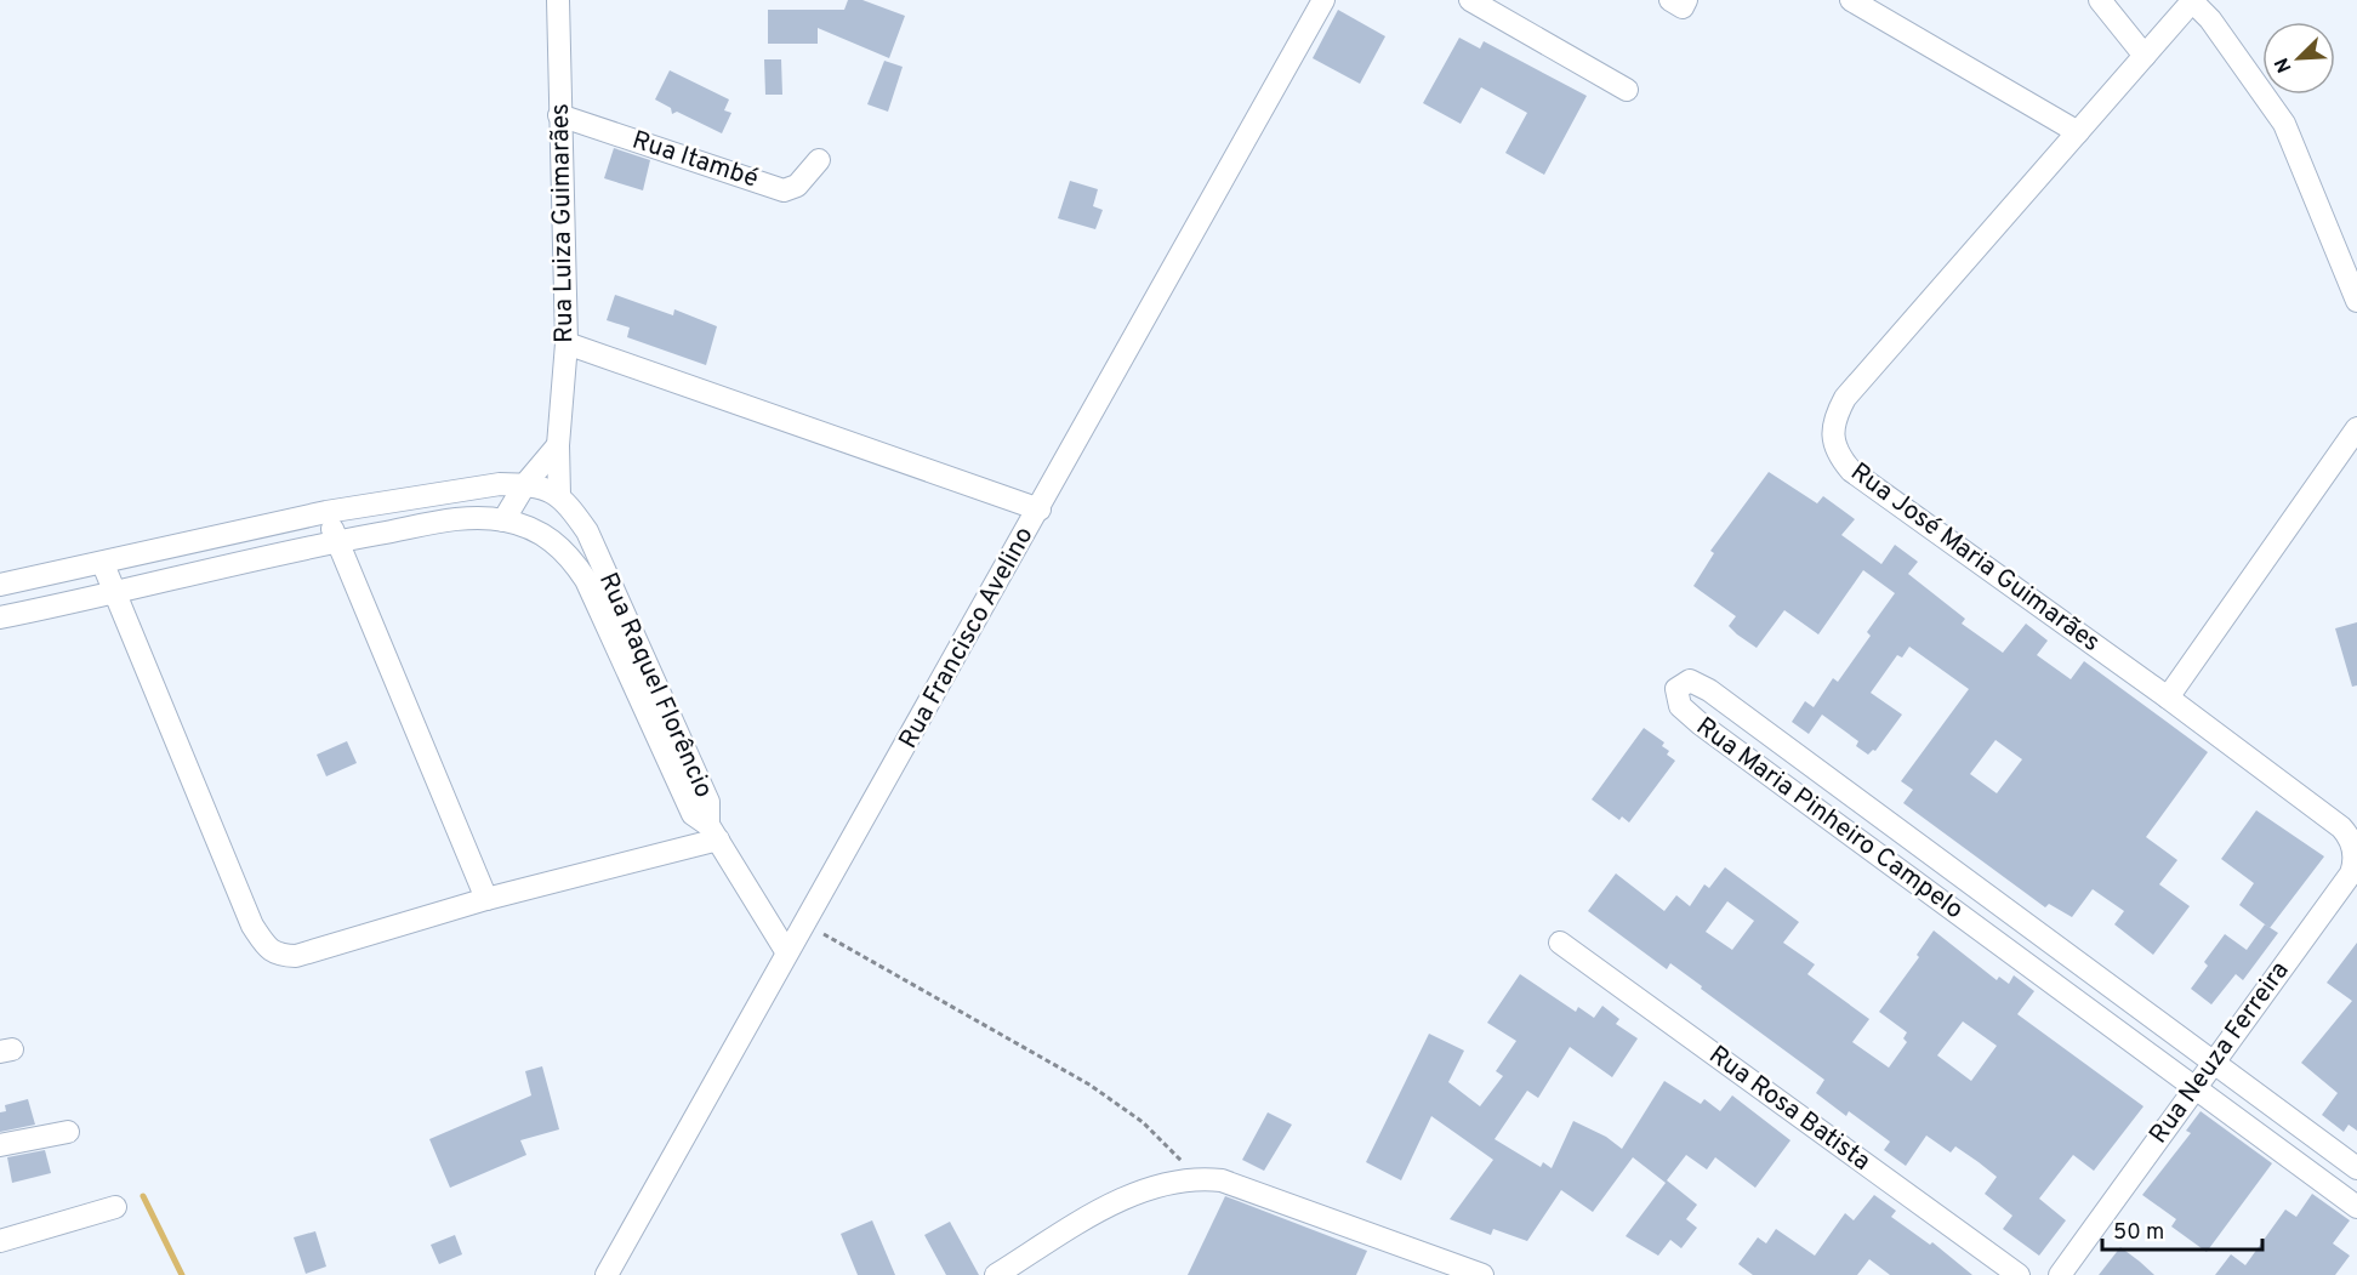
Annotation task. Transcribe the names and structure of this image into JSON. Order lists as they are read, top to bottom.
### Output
{
  "streets": {
    "street": [
      "Rua Itambé",
      "Rua Luiza Guimarães",
      "Rua José Maria Guimarães",
      "Rua Francisco Avelino",
      "Rua Raquel Florêncio",
      "Rua Maria Pinheiro Campelo",
      "Rua Neuza Ferreira",
      "Rua Rosa Batista"
    ]
  },
  "crossings": [
    ["Rua Itambé", "Rua Luiza Guimarães"],
    ["Rua Luiza Guimarães", "Rua Raquel Florêncio"],
    ["Rua José Maria Guimarães", "Rua Neuza Ferreira"],
    ["Rua Maria Pinheiro Campelo", "Rua Neuza Ferreira"]
  ],
  "scale_bar": "50 m",
  "north": "bottom left"
}
